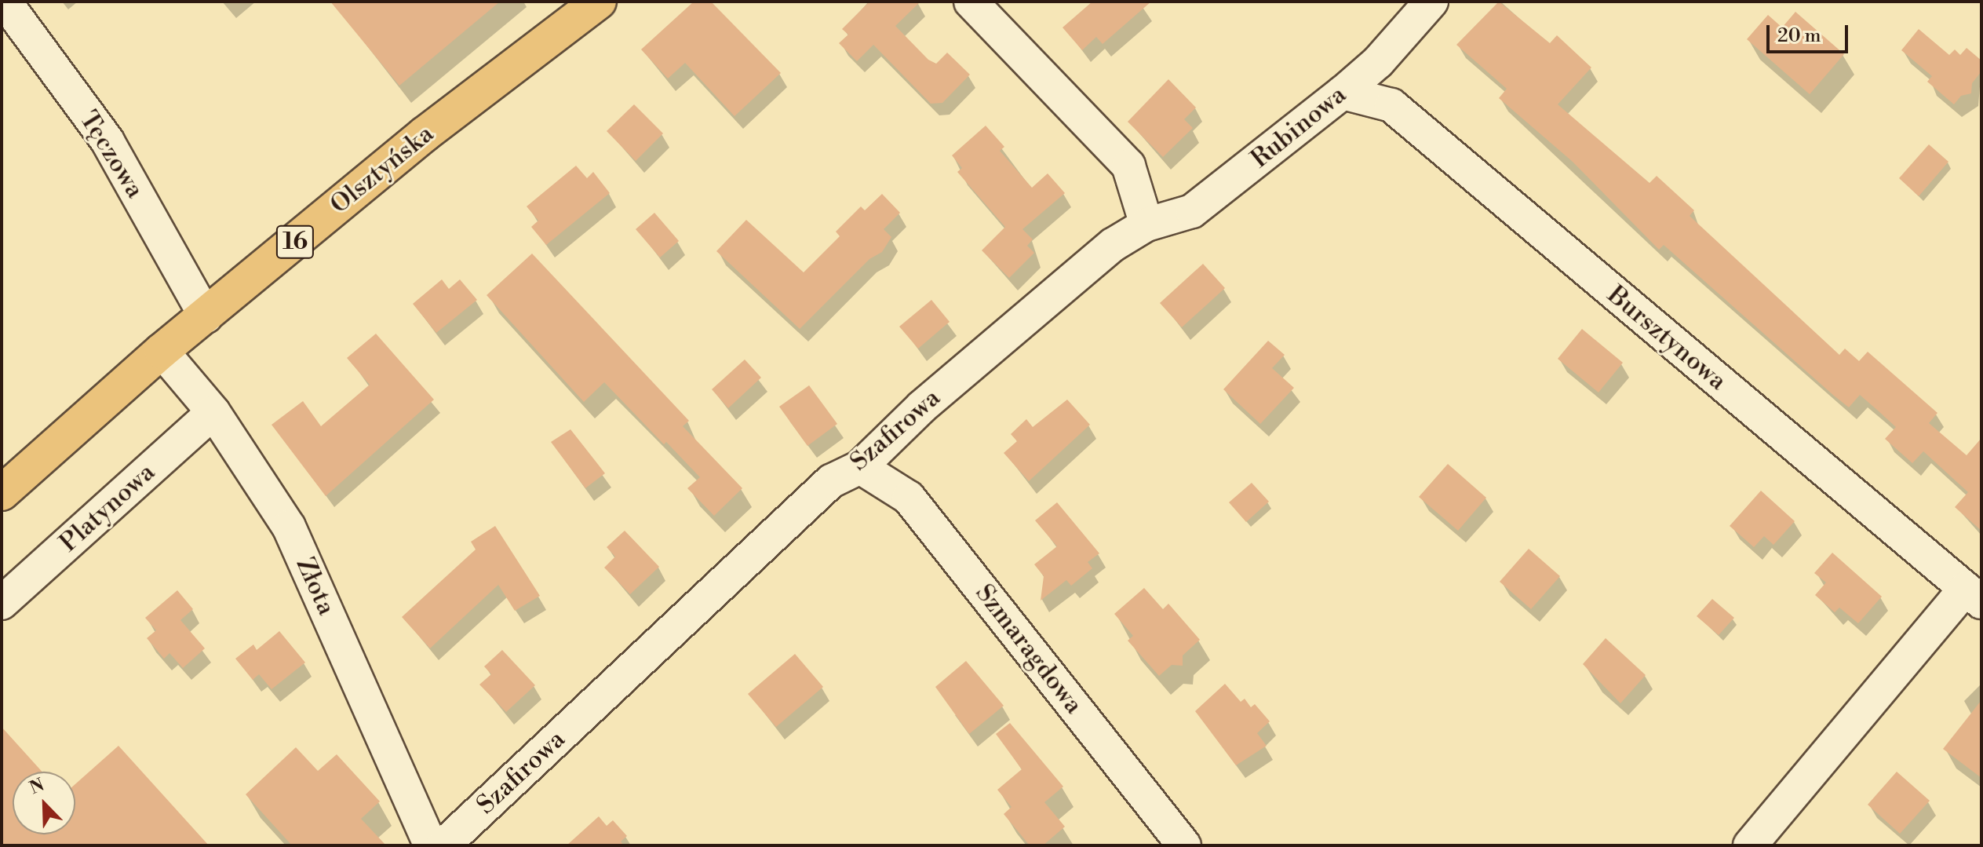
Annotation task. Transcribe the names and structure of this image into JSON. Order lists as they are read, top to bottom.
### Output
{
  "streets": {
    "main road": ["Olsztyńska", "16"],
    "street": [
      "Rubinowa",
      "Tęczowa",
      "Bursztynowa",
      "Szafirowa",
      "Platynowa",
      "Złota",
      "Szmaragdowa"
    ]
  },
  "crossings": [
    ["Rubinowa", "Bursztynowa"],
    ["Rubinowa", "Szafirowa"],
    ["Tęczowa", "Olsztyńska"],
    ["Olsztyńska", "Złota"],
    ["Szafirowa", "Szmaragdowa"],
    ["Platynowa", "Złota"]
  ],
  "scale_bar": "20 m",
  "north": "top left"
}
